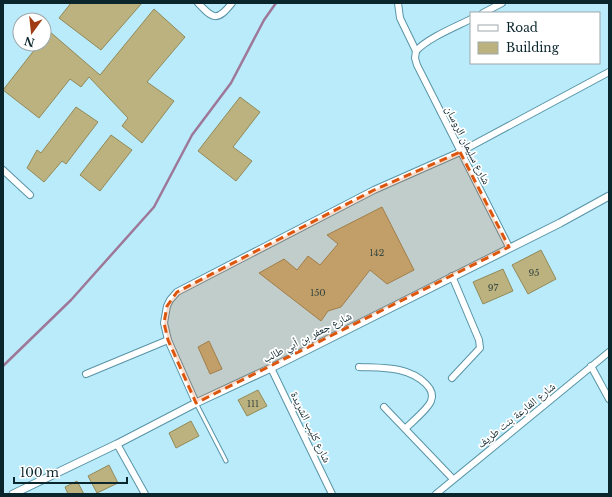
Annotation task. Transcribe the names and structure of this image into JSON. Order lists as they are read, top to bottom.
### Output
{
  "streets": {
    "street": [
      "شارع سليمان الروسان",
      "شارع جعفر بن أبي طالب",
      "شارع الفارعة بنت طريف",
      "شارع كليب الشريدة"
    ]
  },
  "crossings": [
    ["شارع سليمان الروسان", "شارع جعفر بن أبي طالب"],
    ["شارع جعفر بن أبي طالب", "شارع كليب الشريدة"]
  ],
  "house_numbers": [
    "142",
    "95",
    "97",
    "150",
    "111"
  ],
  "legend": ["Road", "Building"],
  "scale_bar": "100 m",
  "north": "bottom"
}
